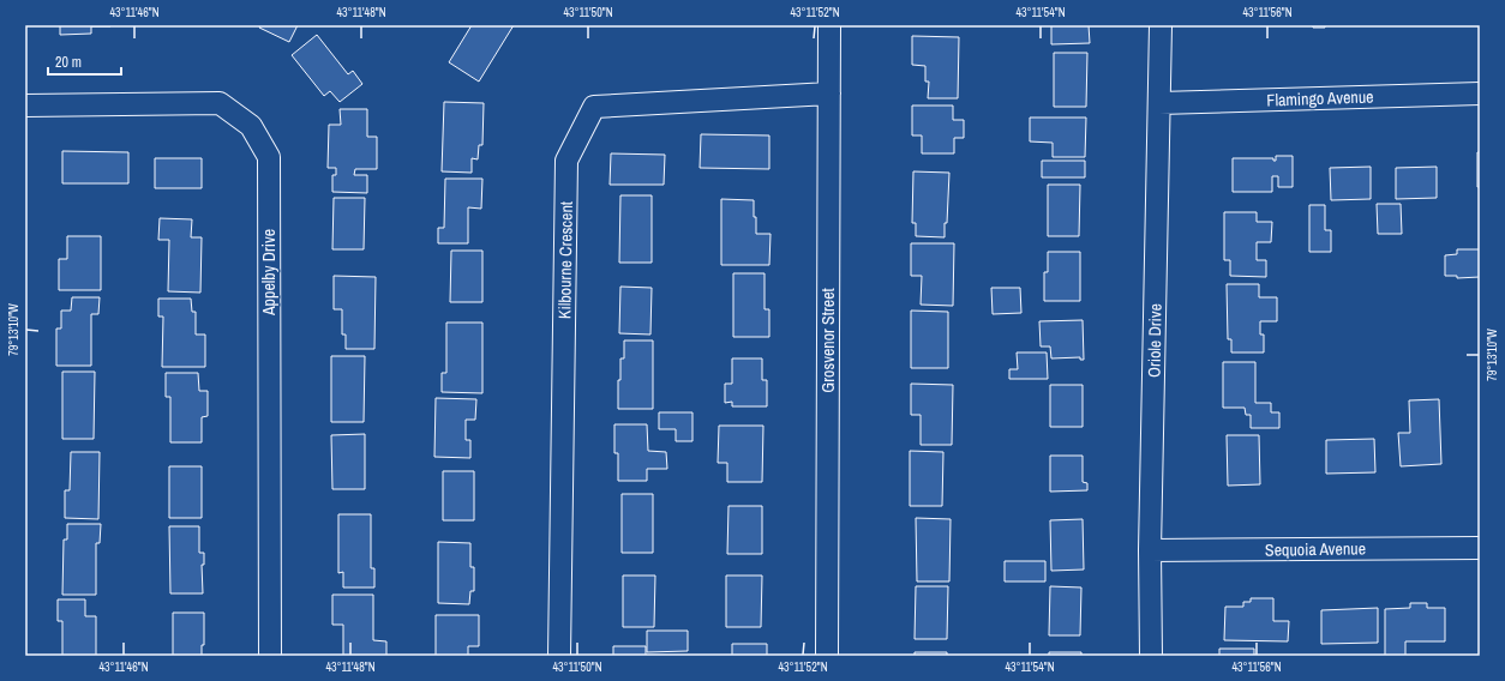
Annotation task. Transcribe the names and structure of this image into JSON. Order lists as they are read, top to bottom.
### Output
{
  "streets": {
    "street": [
      "Flamingo Avenue",
      "Kilbourne Crescent",
      "Appelby Drive",
      "Grosvenor Street",
      "Oriole Drive",
      "Sequoia Avenue"
    ]
  },
  "crossings": [
    ["Flamingo Avenue", "Oriole Drive"],
    ["Kilbourne Crescent", "Grosvenor Street"],
    ["Oriole Drive", "Sequoia Avenue"]
  ],
  "scale_bar": "20 m",
  "coordinates": [
    "43°11'46\"N",
    "43°11'48\"N",
    "43°11'50\"N",
    "43°11'52\"N",
    "43°11'54\"N",
    "43°11'56\"N",
    "79°13'10\"W"
  ]
}
